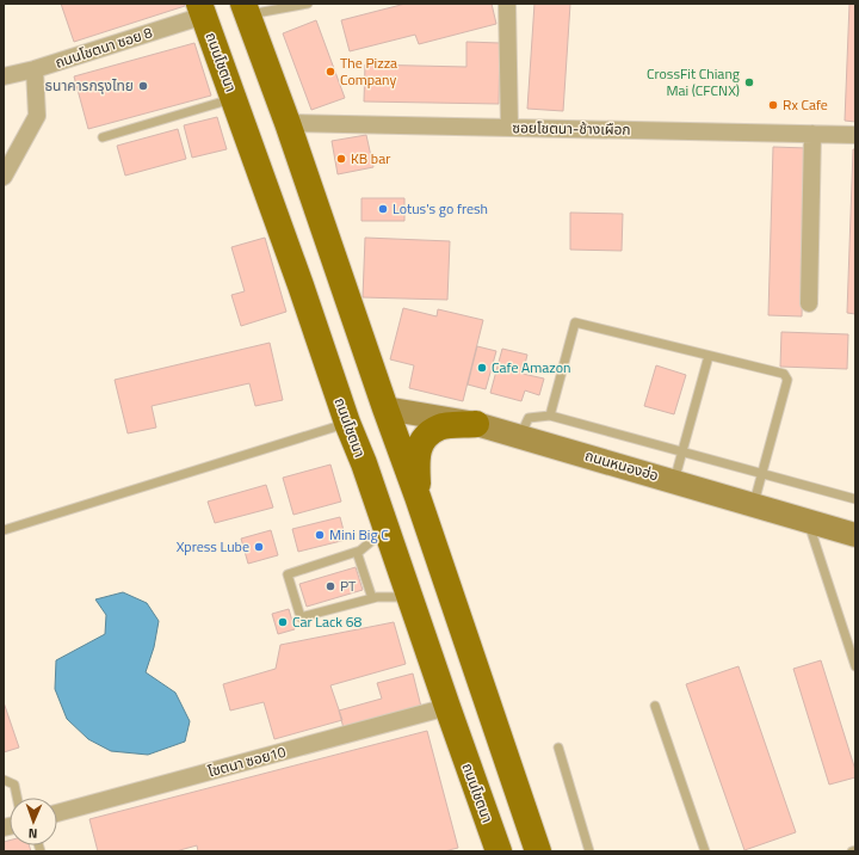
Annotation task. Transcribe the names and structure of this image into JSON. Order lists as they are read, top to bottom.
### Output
{
  "streets": {
    "main road": ["ถนนโชตนา", "ถนนหนองฮ่อ"],
    "street": ["ถนนโชตนา ซอย 8", "ซอยโชตนา-ช้างเผือก", "โชตนา ซอย10"]
  },
  "crossings": [
    ["ถนนโชตนา ซอย 8", "ถนนโชตนา"],
    ["ถนนโชตนา", "โชตนา ซอย10"]
  ],
  "places": [
    "The Pizza Company",
    "CrossFit Chiang Mai (CFCNX)",
    "ธนาคารกรุงไทย",
    "Rx Cafe",
    "KB bar",
    "Lotus's go fresh",
    "Cafe Amazon",
    "Mini Big C",
    "Xpress Lube",
    "PT",
    "Car Lack 68"
  ],
  "north": "bottom"
}
